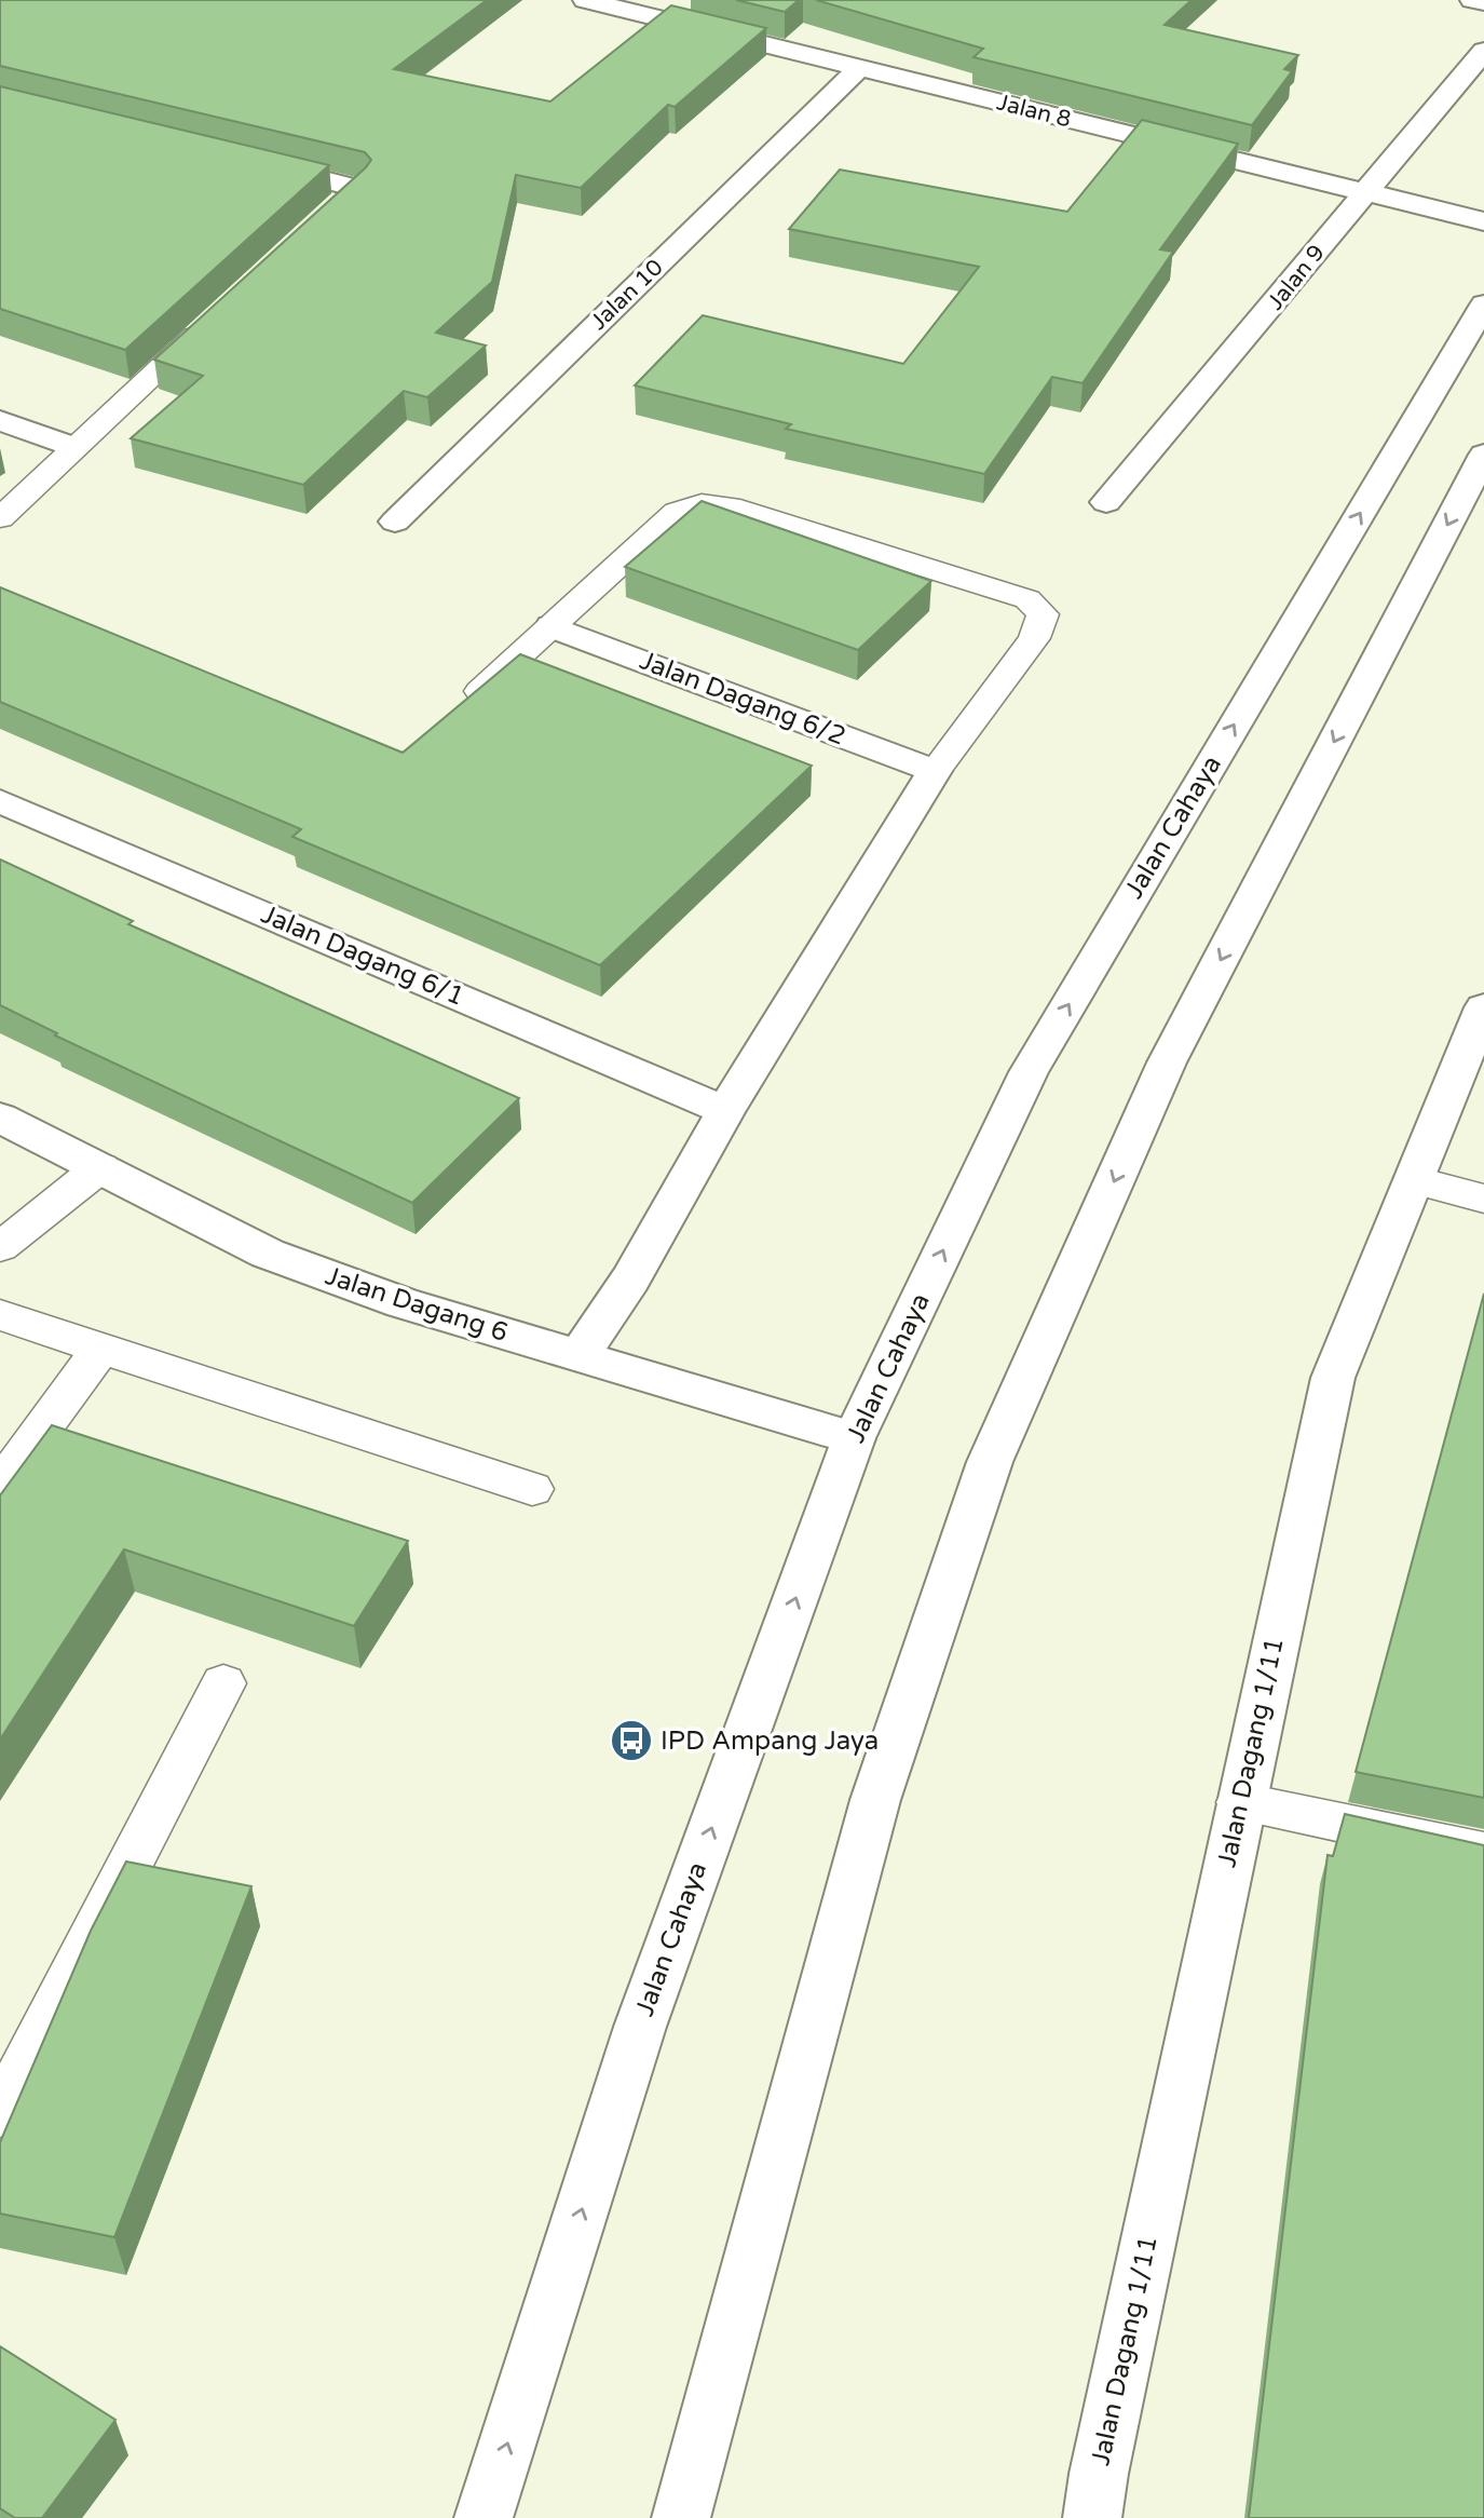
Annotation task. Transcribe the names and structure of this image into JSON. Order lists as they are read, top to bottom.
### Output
{
  "streets": {
    "street": [
      "Jalan 8",
      "Jalan 9",
      "Jalan 10",
      "Jalan Dagang 6/2",
      "Jalan Cahaya",
      "Jalan Dagang 6/1",
      "Jalan Dagang 6",
      "Jalan Dagang 1/11"
    ]
  },
  "crossings": [
    ["Jalan 8", "Jalan 9"],
    ["Jalan 8", "Jalan 10"],
    ["Jalan Cahaya", "Jalan Dagang 6"]
  ],
  "places": {
    "bus stop": ["IPD Ampang Jaya"]
  }
}
